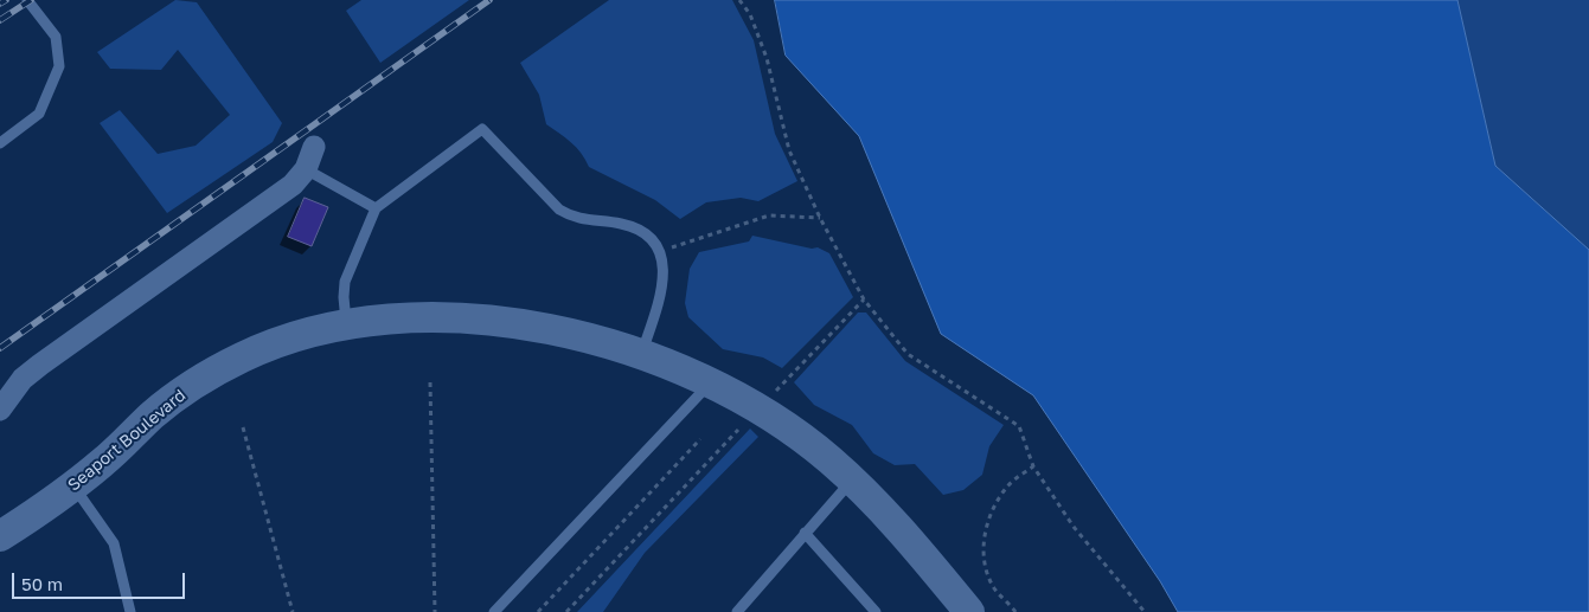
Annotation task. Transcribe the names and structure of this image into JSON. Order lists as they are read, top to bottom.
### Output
{
  "streets": {
    "main road": ["Seaport Boulevard"]
  },
  "scale_bar": "50 m"
}
